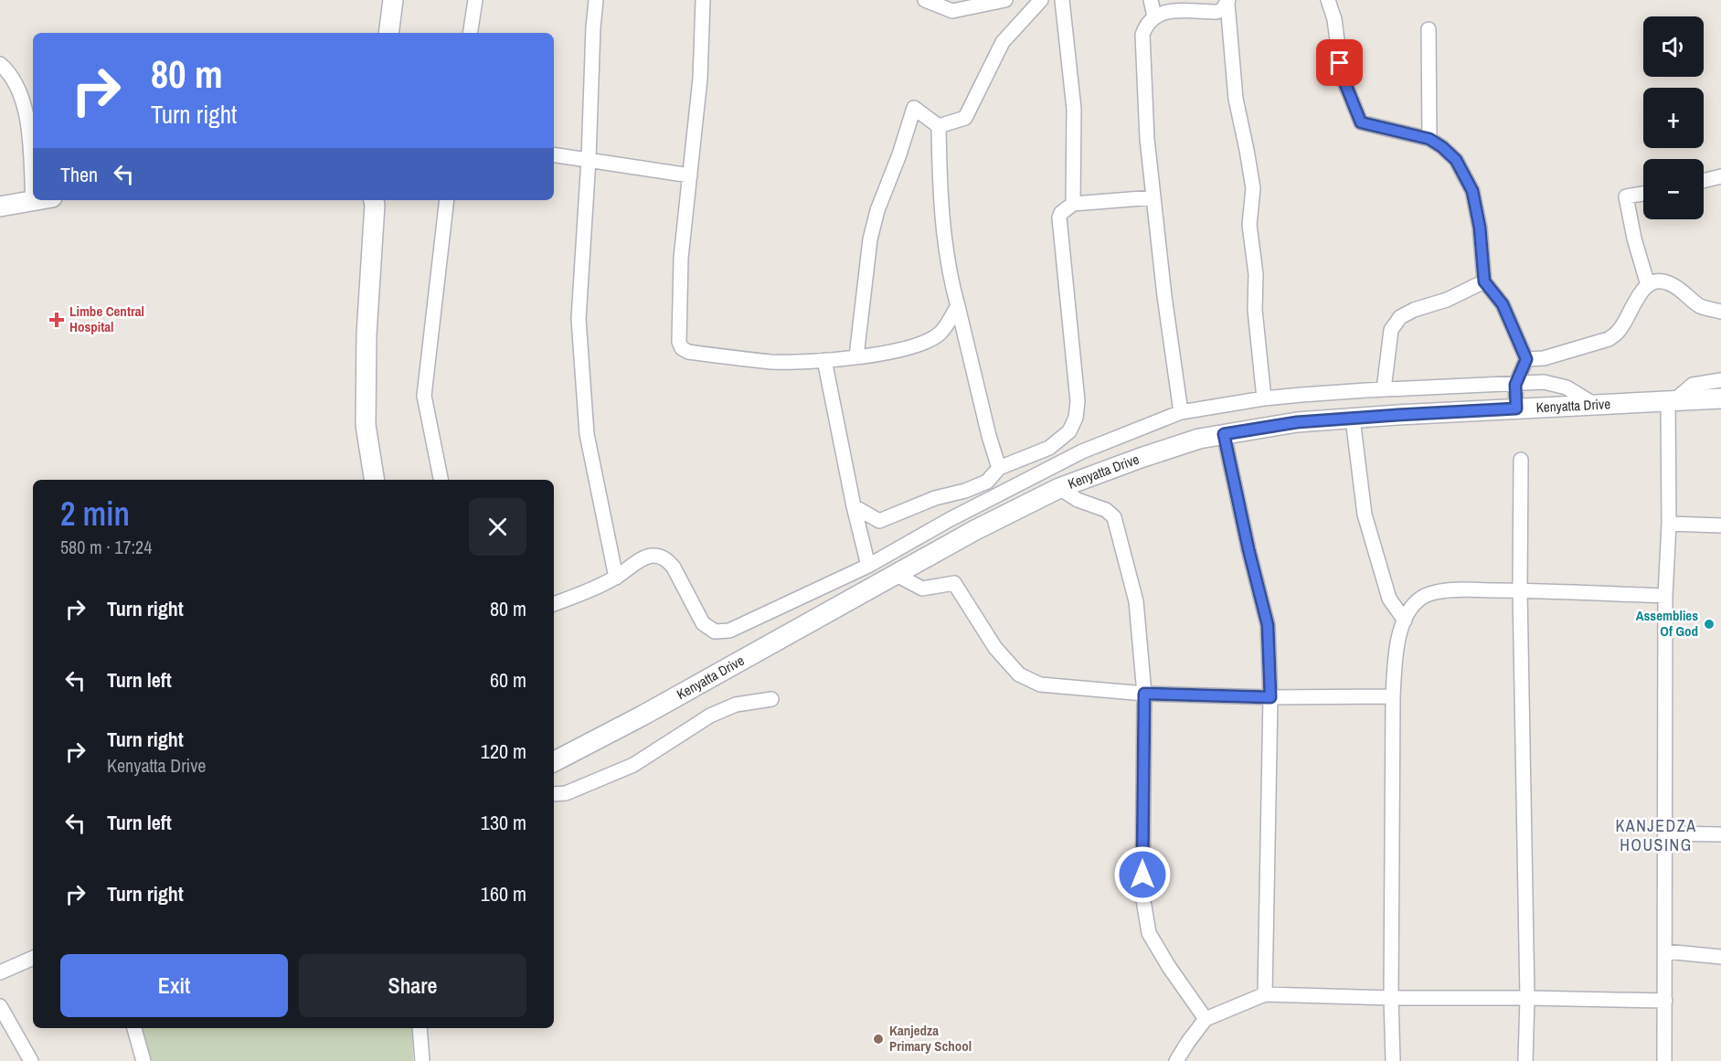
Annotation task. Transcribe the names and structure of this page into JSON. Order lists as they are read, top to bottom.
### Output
{
  "streets": {
    "main road": ["Kenyatta Drive"]
  },
  "districts": ["KANJEDZA HOUSING"],
  "places": {
    "health": ["Limbe Central Hospital"],
    "other": ["Assemblies Of God", "Kanjedza Primary School"]
  },
  "page": {
    "map_buttons": ["+", "−"],
    "turn": ["80 m", "Turn right"],
    "then": "Then",
    "heading": ["2 min", "580 m · 17:24"],
    "list": [
      {
        "name": "Turn right",
        "value": "80 m"
      },
      {
        "name": "Turn left",
        "value": "60 m"
      },
      {
        "name": "Turn right",
        "note": "Kenyatta Drive",
        "value": "120 m"
      },
      {
        "name": "Turn left",
        "value": "130 m"
      },
      {
        "name": "Turn right",
        "value": "160 m"
      }
    ],
    "buttons": ["Exit", "Share"]
  }
}
